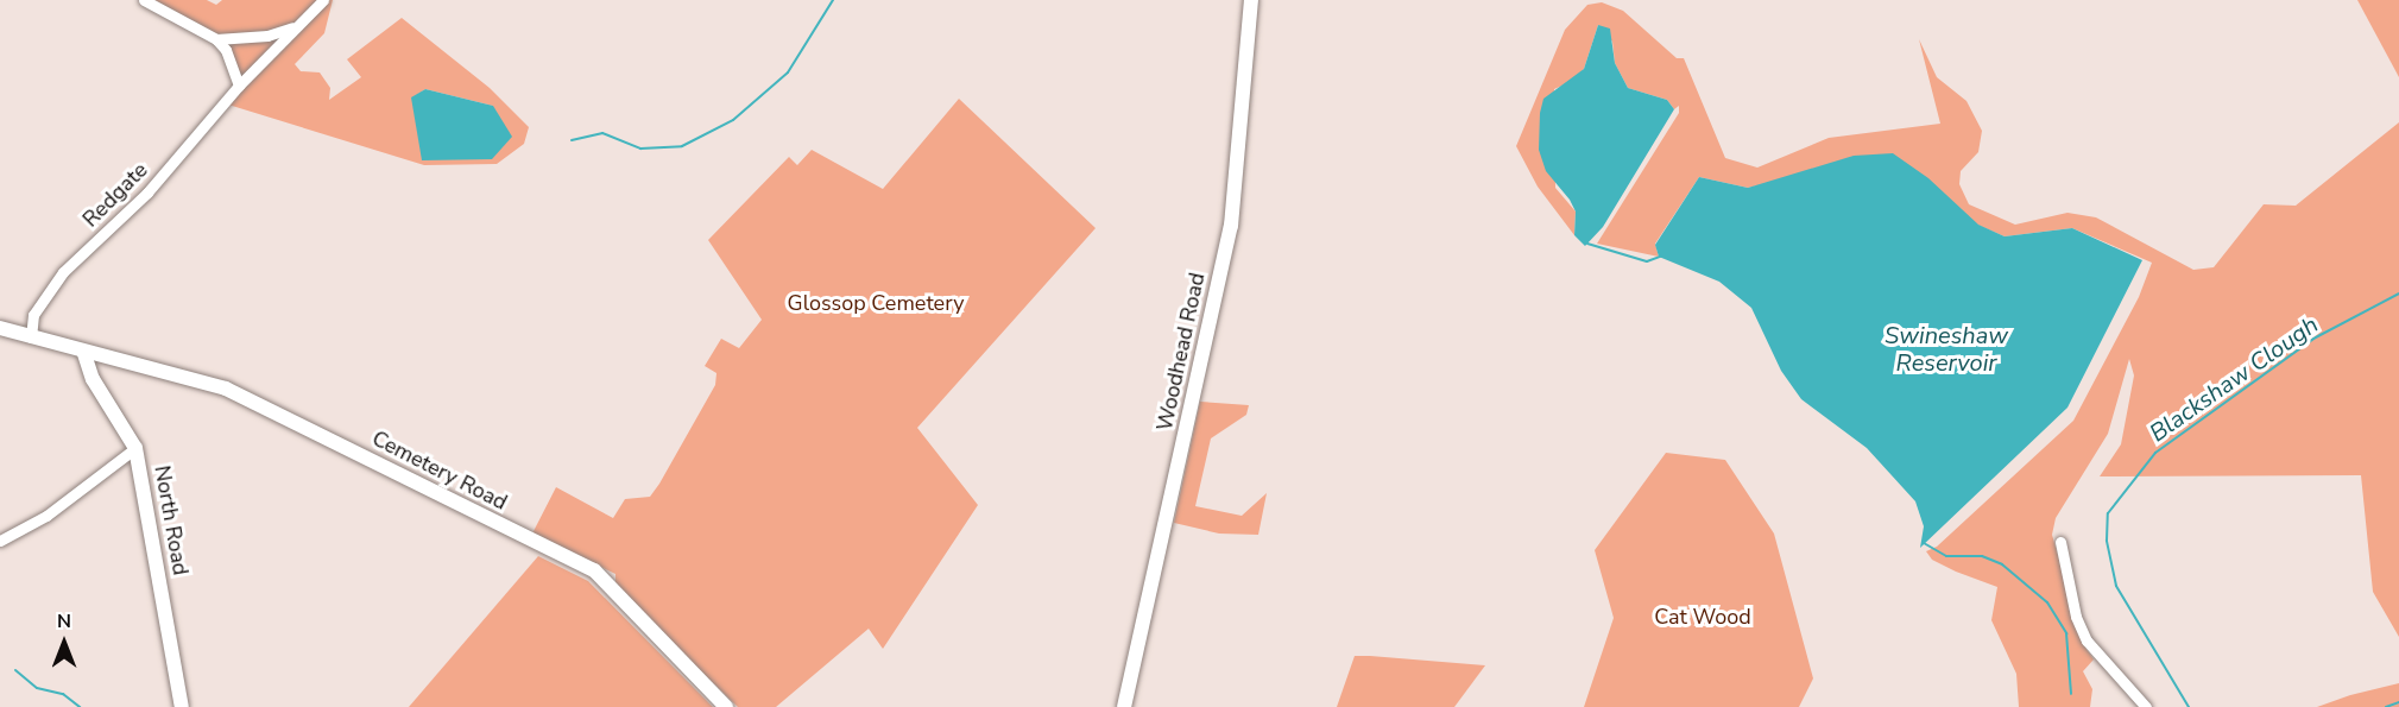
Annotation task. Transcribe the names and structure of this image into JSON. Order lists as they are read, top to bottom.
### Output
{
  "streets": {
    "street": [
      "Redgate",
      "Woodhead Road",
      "Cemetery Road",
      "North Road"
    ]
  },
  "crossings": [
    ["Redgate", "Cemetery Road"],
    ["Cemetery Road", "North Road"]
  ],
  "water": ["Swineshaw Reservoir", "Blackshaw Clough"],
  "parks": ["Glossop Cemetery", "Cat Wood"],
  "north": "top"
}
